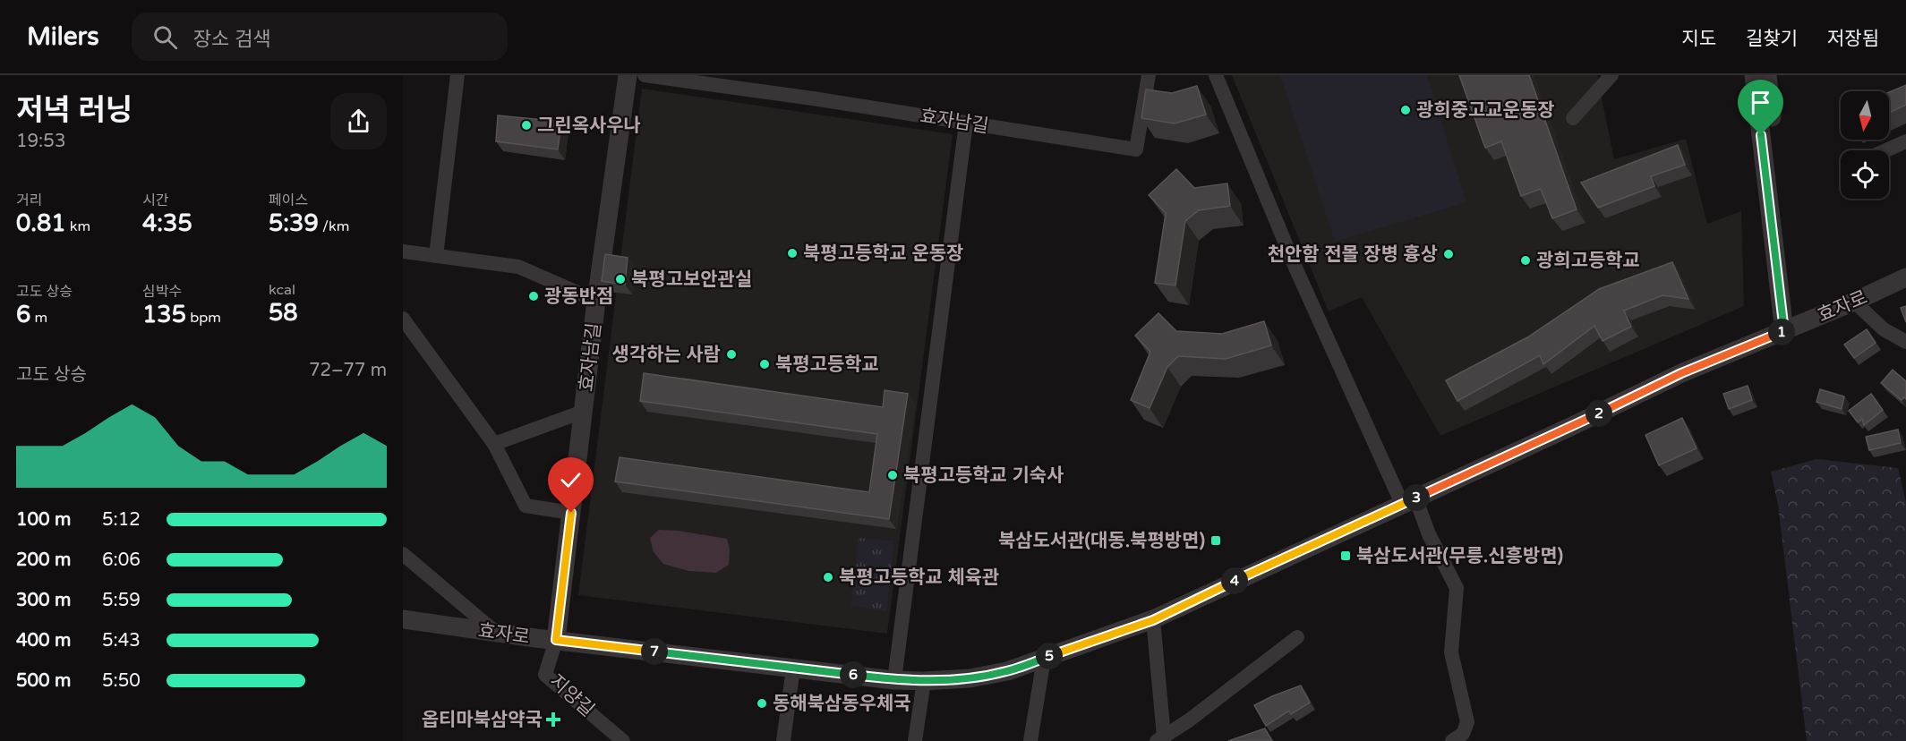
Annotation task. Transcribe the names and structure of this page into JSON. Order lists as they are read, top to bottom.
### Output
{
  "streets": {
    "street": ["효자남길", "효자로", "지양길"]
  },
  "crossings": [
    ["효자남길", "효자로"],
    ["효자남길", "지양길"],
    ["효자로", "지양길"]
  ],
  "places": {
    "other": [
      "광희중고교운동장",
      "그린옥사우나",
      "북평고등학교 운동장",
      "천안함 전몰 장병 흉상",
      "광희고등학교",
      "북평고보안관실",
      "광동반점",
      "생각하는 사람",
      "북평고등학교",
      "북평고등학교 기숙사",
      "북평고등학교 체육관",
      "동해북삼동우체국"
    ],
    "transit": ["북삼도서관(대동.북평방면)", "북삼도서관(무릉.신흥방면)"],
    "health": ["옵티마북삼약국"]
  },
  "north": "bottom",
  "page": {
    "header": "Milers",
    "search": "장소 검색",
    "nav": ["지도", "길찾기", "저장됨"],
    "heading": ["저녁 러닝", "19:53"],
    "stats": [
      ["거리", "0.81 km"],
      ["시간", "4:35"],
      ["페이스", "5:39 /km"],
      ["고도 상승", "6 m"],
      ["심박수", "135 bpm"],
      ["kcal", "58"]
    ],
    "pins": [
      "1",
      "2",
      "3",
      "4",
      "7",
      "5",
      "6"
    ],
    "chart": ["고도 상승", "72–77 m"],
    "list": [
      {
        "name": "100 m",
        "note": "5:12"
      },
      {
        "name": "200 m",
        "note": "6:06"
      },
      {
        "name": "300 m",
        "note": "5:59"
      },
      {
        "name": "400 m",
        "note": "5:43"
      },
      {
        "name": "500 m",
        "note": "5:50"
      }
    ]
  }
}
